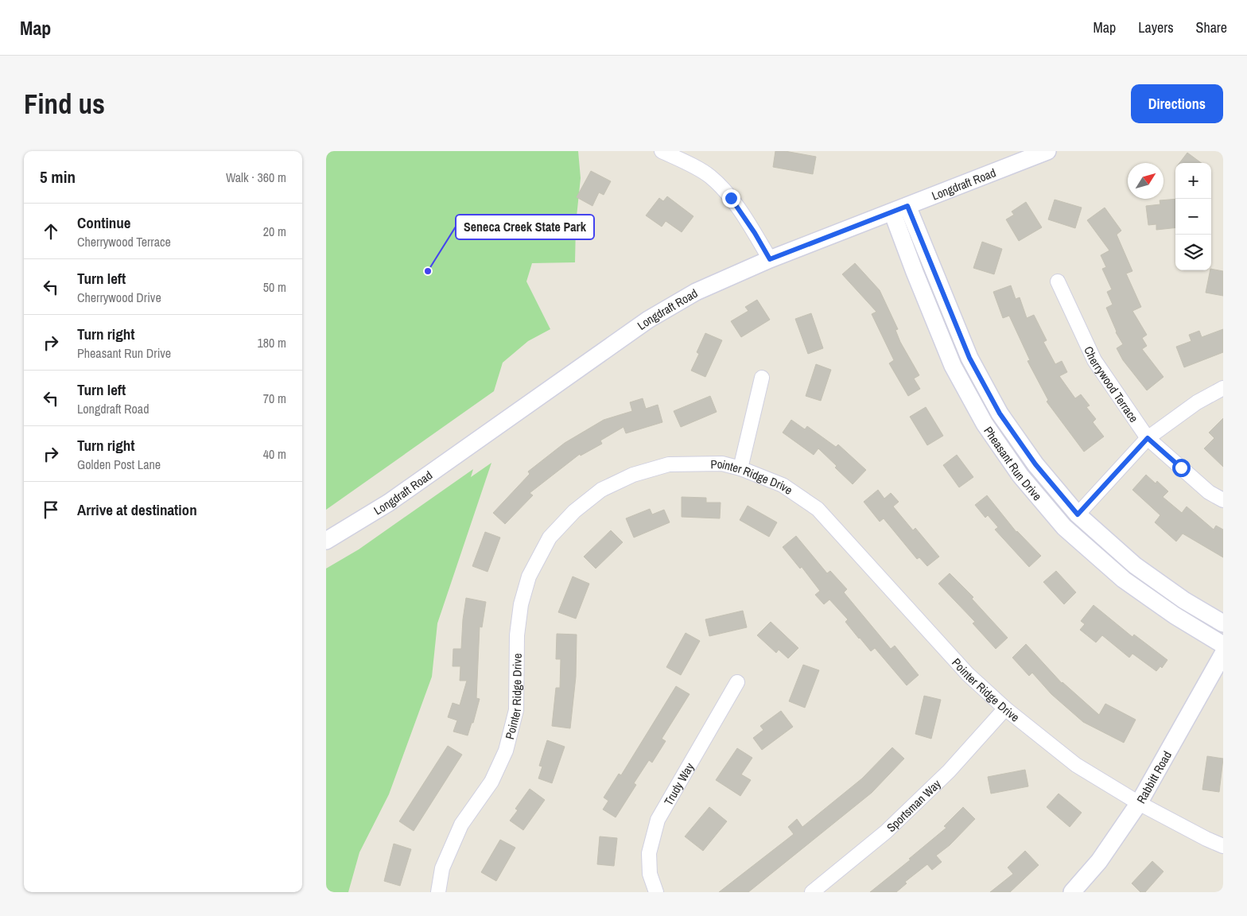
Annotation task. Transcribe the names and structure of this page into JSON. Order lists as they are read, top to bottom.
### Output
{
  "streets": {
    "street": [
      "Longdraft Road",
      "Cherrywood Terrace",
      "Pheasant Run Drive",
      "Pointer Ridge Drive",
      "Rabbitt Road",
      "Trudy Way",
      "Sportsman Way"
    ]
  },
  "crossings": [
    ["Longdraft Road", "Pheasant Run Drive"],
    ["Pointer Ridge Drive", "Rabbitt Road"],
    ["Pointer Ridge Drive", "Sportsman Way"]
  ],
  "places": ["Seneca Creek State Park"],
  "north": "top right",
  "page": {
    "header": "Map",
    "nav": ["Map", "Layers", "Share"],
    "buttons": "Directions",
    "title": "Find us",
    "heading": ["5 min", "Walk · 360 m"],
    "map_buttons": ["+", "−"],
    "list": [
      ["Continue", "Cherrywood Terrace", "20 m"],
      ["Turn left", "Cherrywood Drive", "50 m"],
      ["Turn right", "Pheasant Run Drive", "180 m"],
      ["Turn left", "Longdraft Road", "70 m"],
      ["Turn right", "Golden Post Lane", "40 m"],
      "Arrive at destination"
    ]
  }
}
